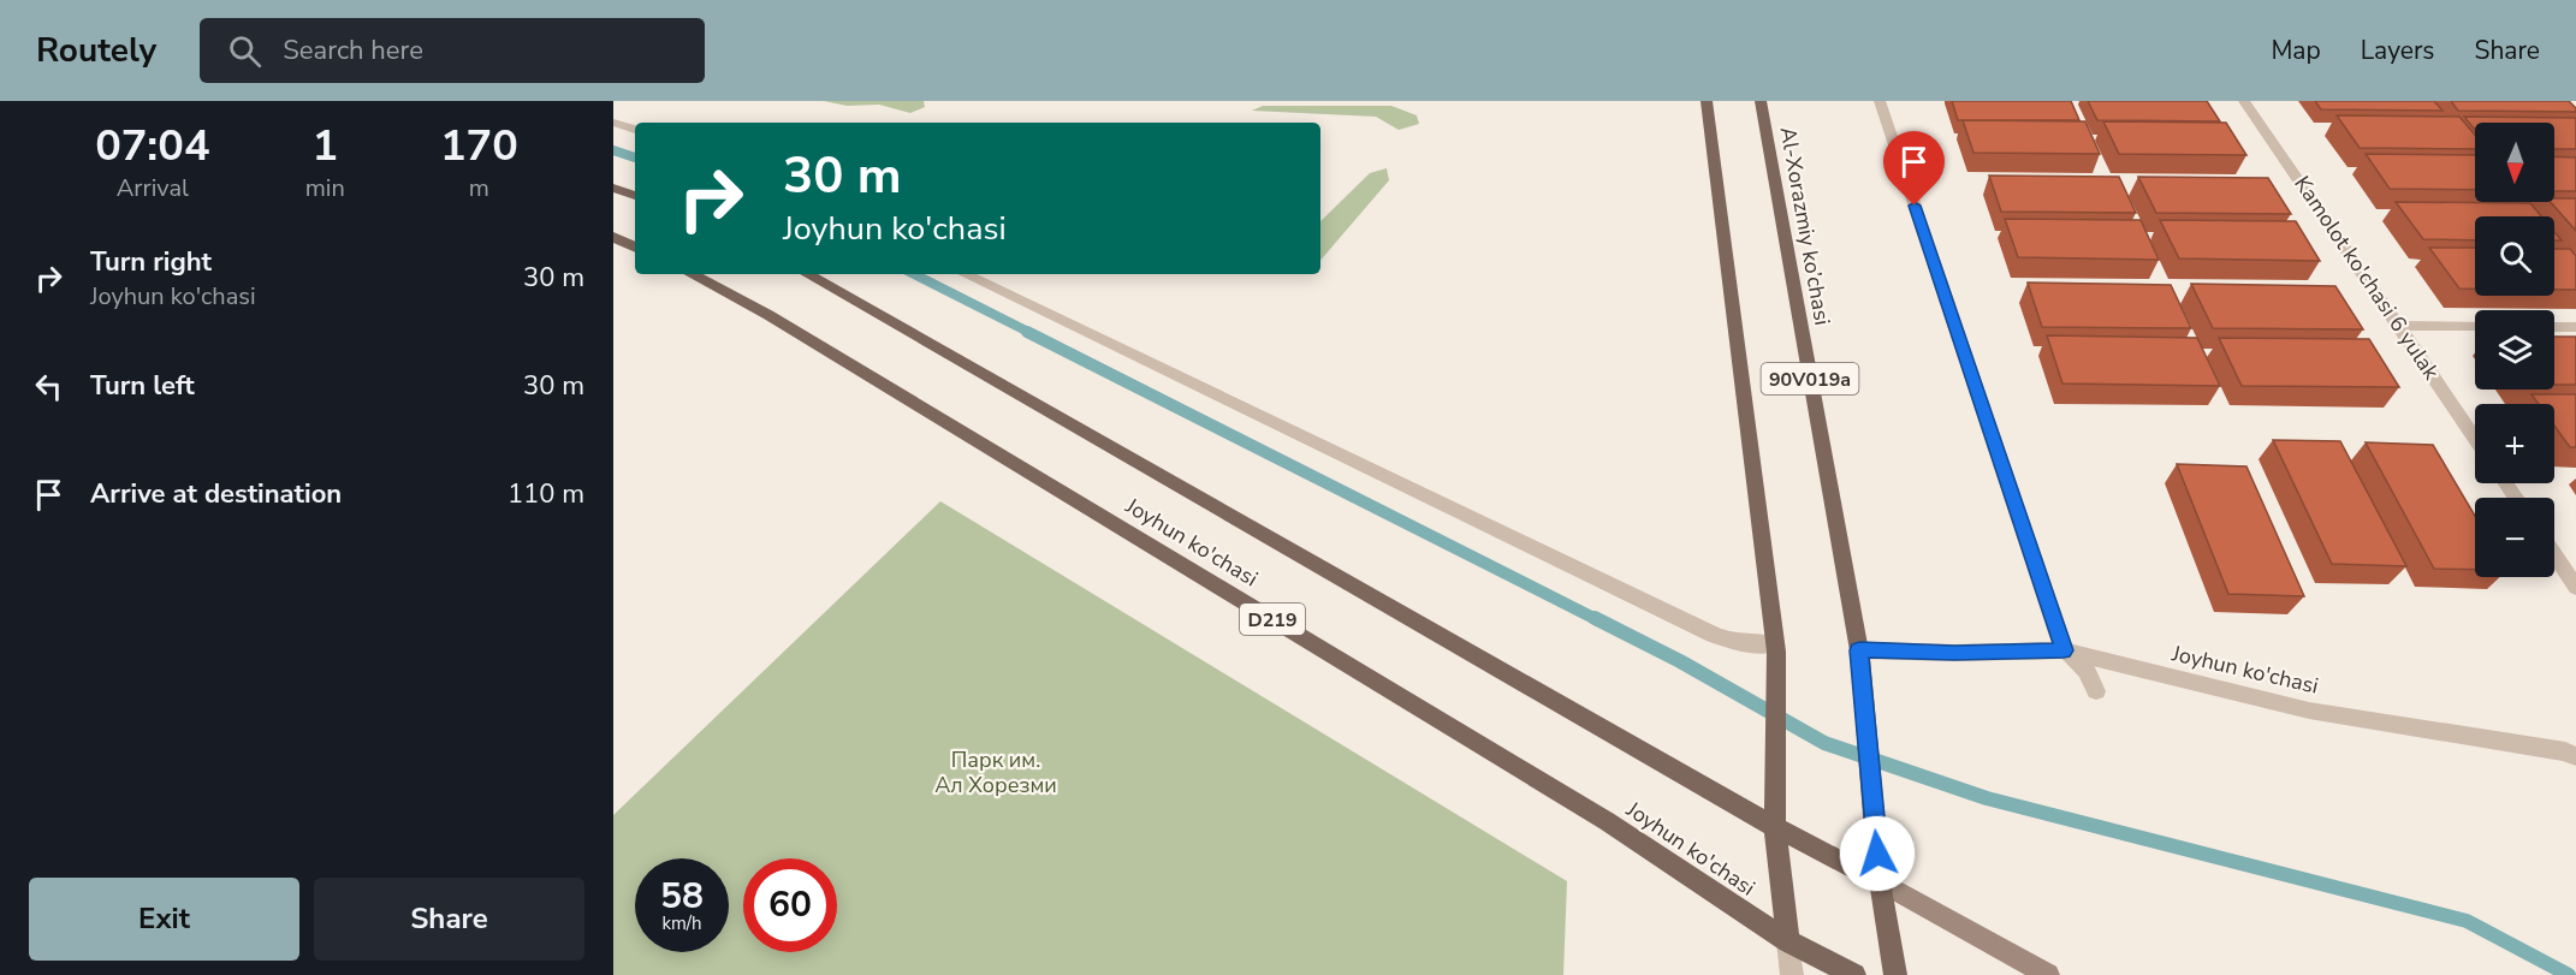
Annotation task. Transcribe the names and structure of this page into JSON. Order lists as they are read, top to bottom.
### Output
{
  "streets": {
    "main road": [
      "Al-Xorazmiy ko’chasi",
      "90V019a",
      "Joyhun ko'chasi",
      "D219"
    ],
    "street": ["Kamolot ko'chasi 6 yulak"]
  },
  "crossings": [
    ["Al-Xorazmiy ko’chasi", "90V019a"],
    ["Al-Xorazmiy ko’chasi", "Joyhun ko'chasi"],
    ["90V019a", "Joyhun ko'chasi"]
  ],
  "parks": ["Парк им. Ал Хорезми"],
  "north": "bottom",
  "page": {
    "header": "Routely",
    "search": "Search here",
    "nav": ["Map", "Layers", "Share"],
    "eta": [
      "07:04",
      "Arrival",
      "1",
      "min",
      "170",
      "m"
    ],
    "map_buttons": ["+", "−"],
    "turn": ["30 m", "Joyhun ko'chasi"],
    "list": [
      {
        "name": "Turn right",
        "note": "Joyhun ko'chasi",
        "value": "30 m"
      },
      {
        "name": "Turn left",
        "value": "30 m"
      },
      {
        "name": "Arrive at destination",
        "value": "110 m"
      }
    ],
    "speed": "58 km/h",
    "limit": "60",
    "buttons": ["Exit", "Share"]
  }
}
